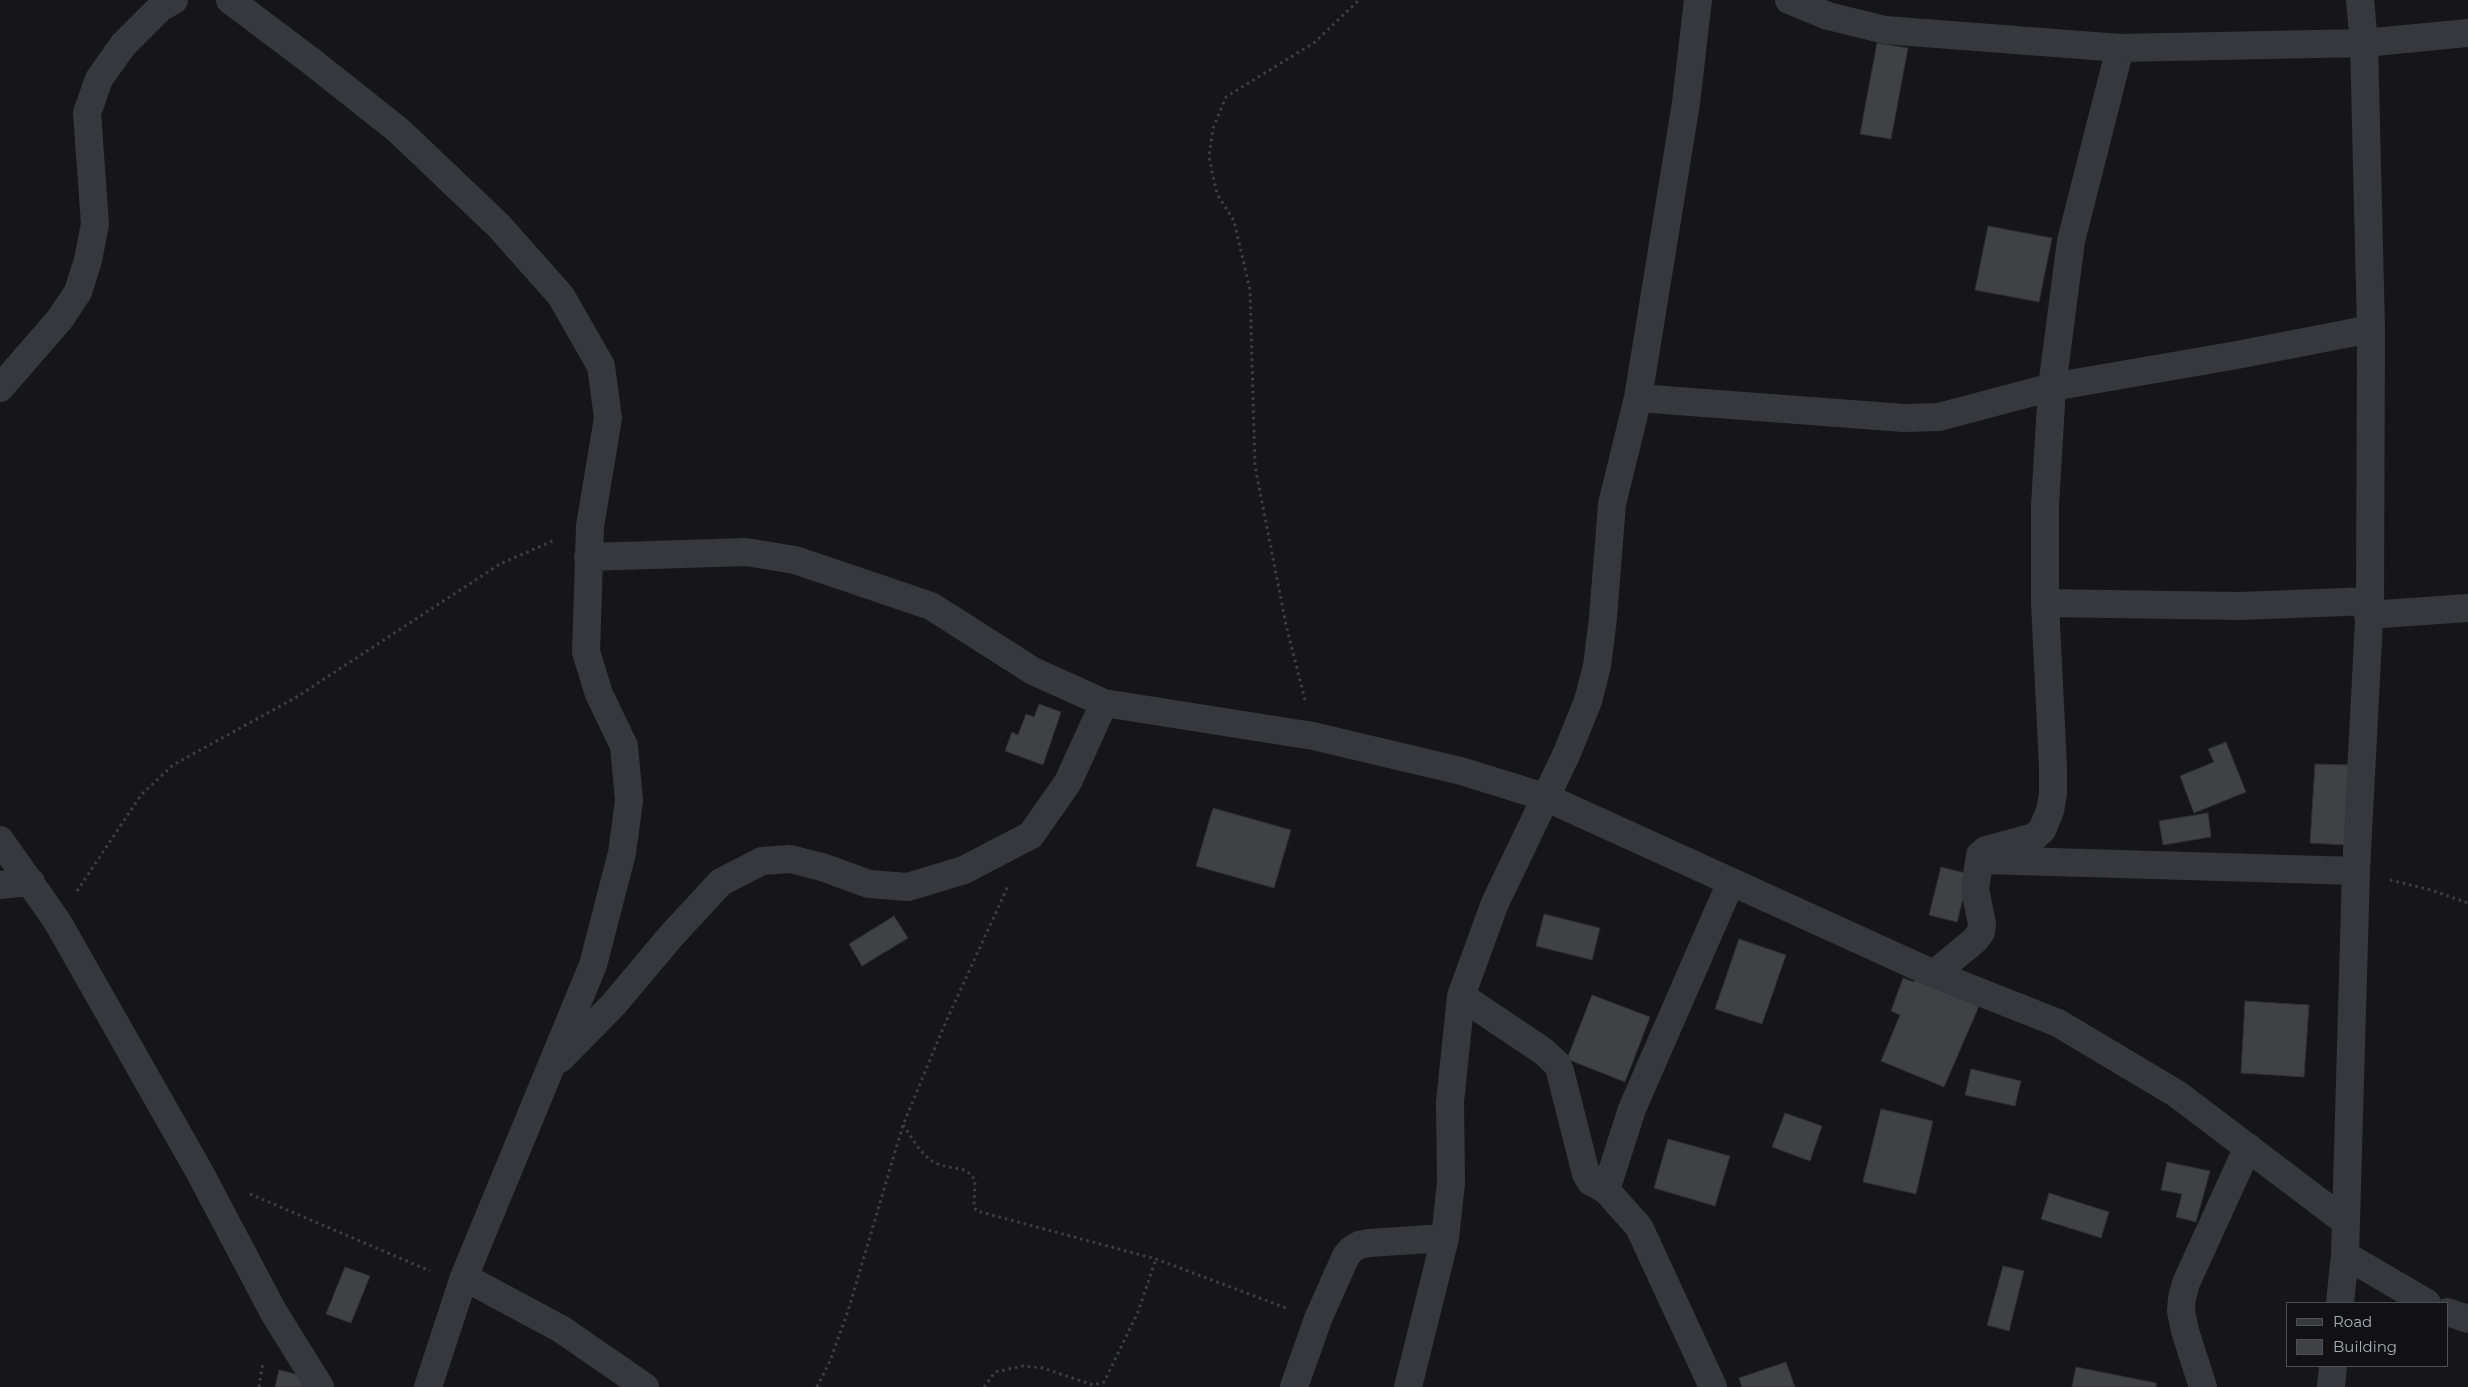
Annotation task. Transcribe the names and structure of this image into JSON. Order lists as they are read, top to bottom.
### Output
{
  "legend": ["Road", "Building"]
}
